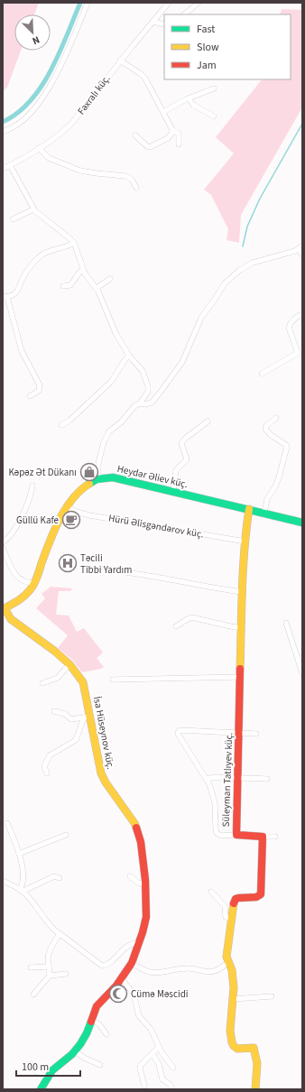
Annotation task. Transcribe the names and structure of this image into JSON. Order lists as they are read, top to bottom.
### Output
{
  "streets": {
    "street": [
      "Fəxralı küç.",
      "Heydər Əliev küç.",
      "Hürü Əlisgəndərov küç.",
      "İsa Hüseynov küç.",
      "Süleyman Tatlıyev küç."
    ]
  },
  "crossings": [
    ["Heydər Əliev küç.", "Süleyman Tatlıyev küç."],
    ["Hürü Əlisgəndərov küç.", "Süleyman Tatlıyev küç."]
  ],
  "places": {
    "shop": ["Kəpəz Ət Dükanı"],
    "cafe": ["Güllü Kafe"],
    "hospital": ["Təcili Tibbi Yardım"],
    "mosque": ["Cümə Məscidi"]
  },
  "legend": ["Fast", "Slow", "Jam"],
  "scale_bar": "100 m",
  "north": "bottom right"
}
